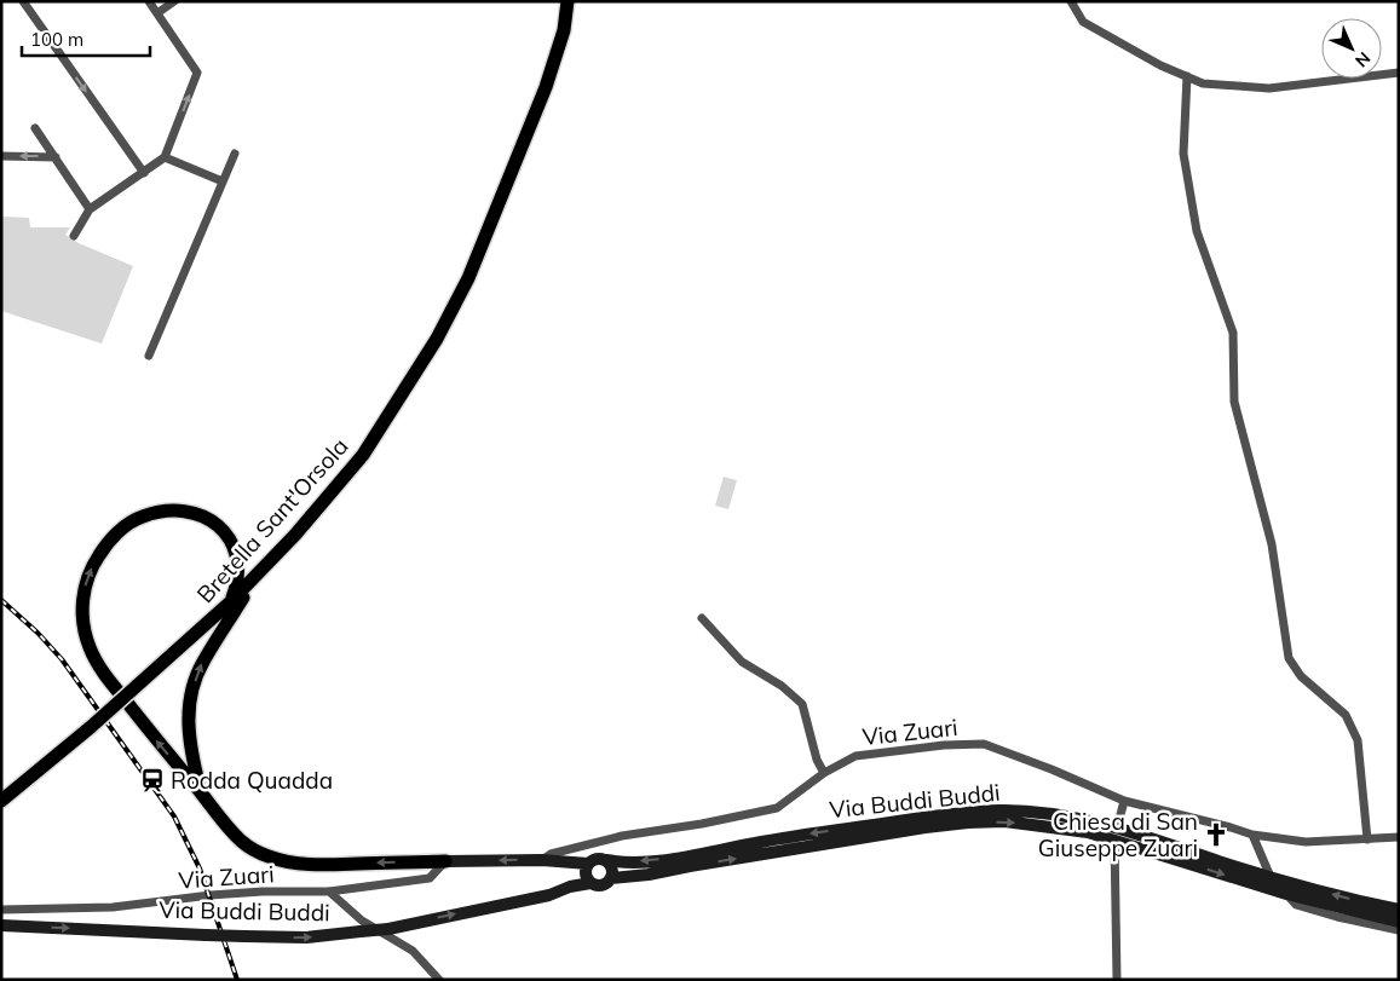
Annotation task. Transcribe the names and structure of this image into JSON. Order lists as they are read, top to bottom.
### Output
{
  "streets": {
    "main road": ["Bretella Sant'Orsola", "Via Buddi Buddi"],
    "street": ["Via Zuari"]
  },
  "places": {
    "station": ["Rodda Quadda"],
    "church": ["Chiesa di San Giuseppe Zuari"]
  },
  "scale_bar": "100 m",
  "north": "bottom right"
}
